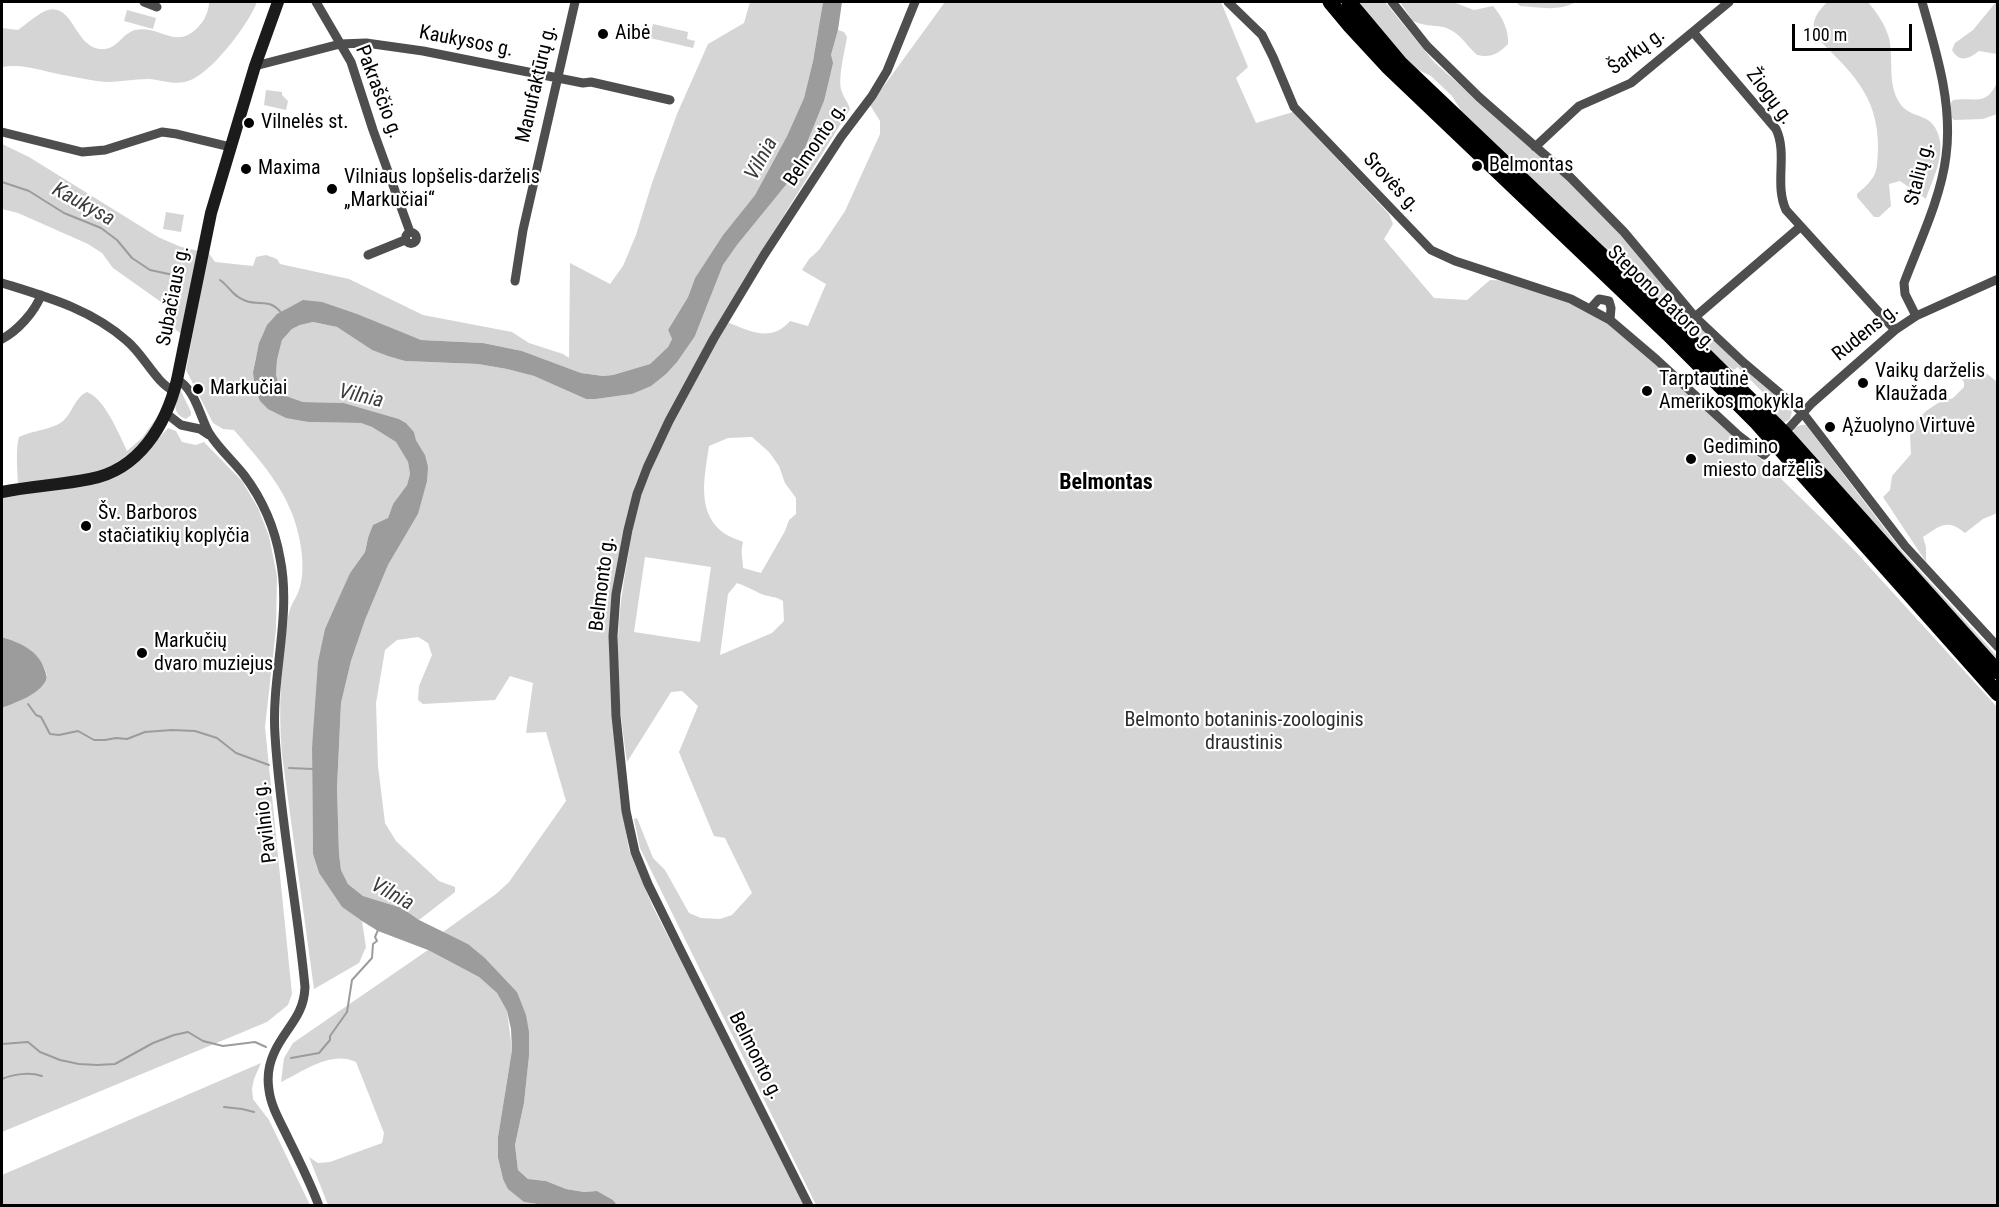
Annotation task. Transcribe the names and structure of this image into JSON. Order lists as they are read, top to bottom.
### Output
{
  "streets": {
    "main road": ["Stepono Batoro g."],
    "street": [
      "Kaukysos g.",
      "Šarkų g.",
      "Manufaktūrų g.",
      "Pakraščio g.",
      "Žiogų g.",
      "Belmonto g.",
      "Stalių g.",
      "Srovės g.",
      "Subačiaus g.",
      "Rudens g.",
      "Pavilnio g."
    ]
  },
  "crossings": [
    ["Kaukysos g.", "Manufaktūrų g."],
    ["Kaukysos g.", "Pakraščio g."],
    ["Kaukysos g.", "Subačiaus g."],
    ["Šarkų g.", "Žiogų g."],
    ["Šarkų g.", "Stepono Batoro g."],
    ["Žiogų g.", "Rudens g."],
    ["Stalių g.", "Rudens g."],
    ["Srovės g.", "Stepono Batoro g."],
    ["Srovės g.", "Rudens g."],
    ["Subačiaus g.", "Pavilnio g."],
    ["Stepono Batoro g.", "Rudens g."]
  ],
  "districts": ["Belmontas"],
  "water": ["Vilnia", "Kaukysa"],
  "parks": ["Belmonto botaninis-zoologinis draustinis"],
  "places": [
    "Aibė",
    "Vilnelės st.",
    "Belmontas",
    "Maxima",
    "Vilniaus lopšelis-darželis „Markučiai“",
    "Vaikų darželis Klaužada",
    "Markučiai",
    "Tarptautinė Amerikos mokykla",
    "Ąžuolyno Virtuvė",
    "Gedimino miesto darželis",
    "Šv. Barboros stačiatikių koplyčia",
    "Markučių dvaro muziejus"
  ],
  "scale_bar": "100 m"
}
